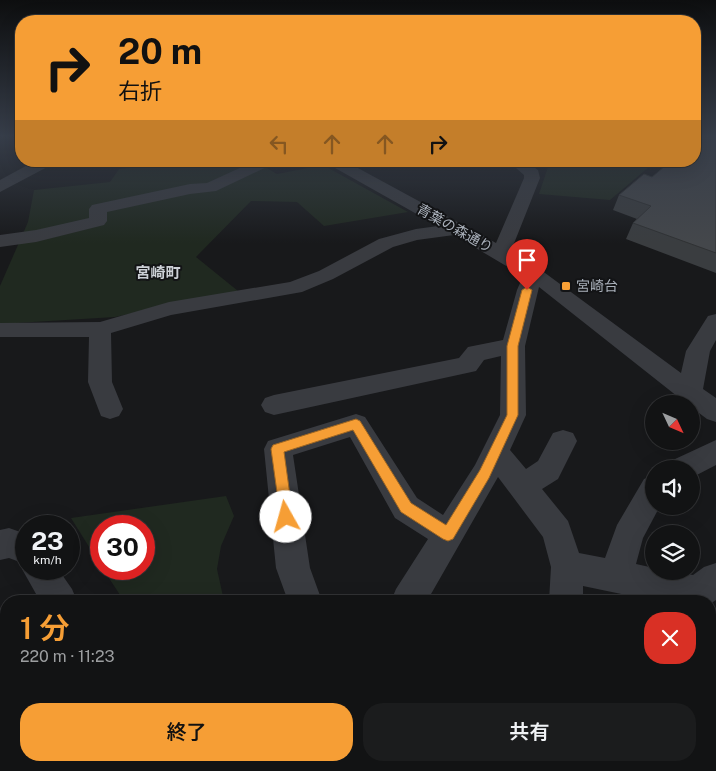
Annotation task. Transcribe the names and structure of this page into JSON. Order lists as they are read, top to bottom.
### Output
{
  "streets": {
    "street": ["青葉の森通り"]
  },
  "districts": ["宮崎町"],
  "places": {
    "transit": ["宮崎台"]
  },
  "north": "bottom right",
  "page": {
    "turn": ["20 m", "右折"],
    "speed": "23 km/h",
    "limit": "30",
    "heading": ["1 分", "220 m · 11:23"],
    "buttons": ["終了", "共有"]
  }
}
